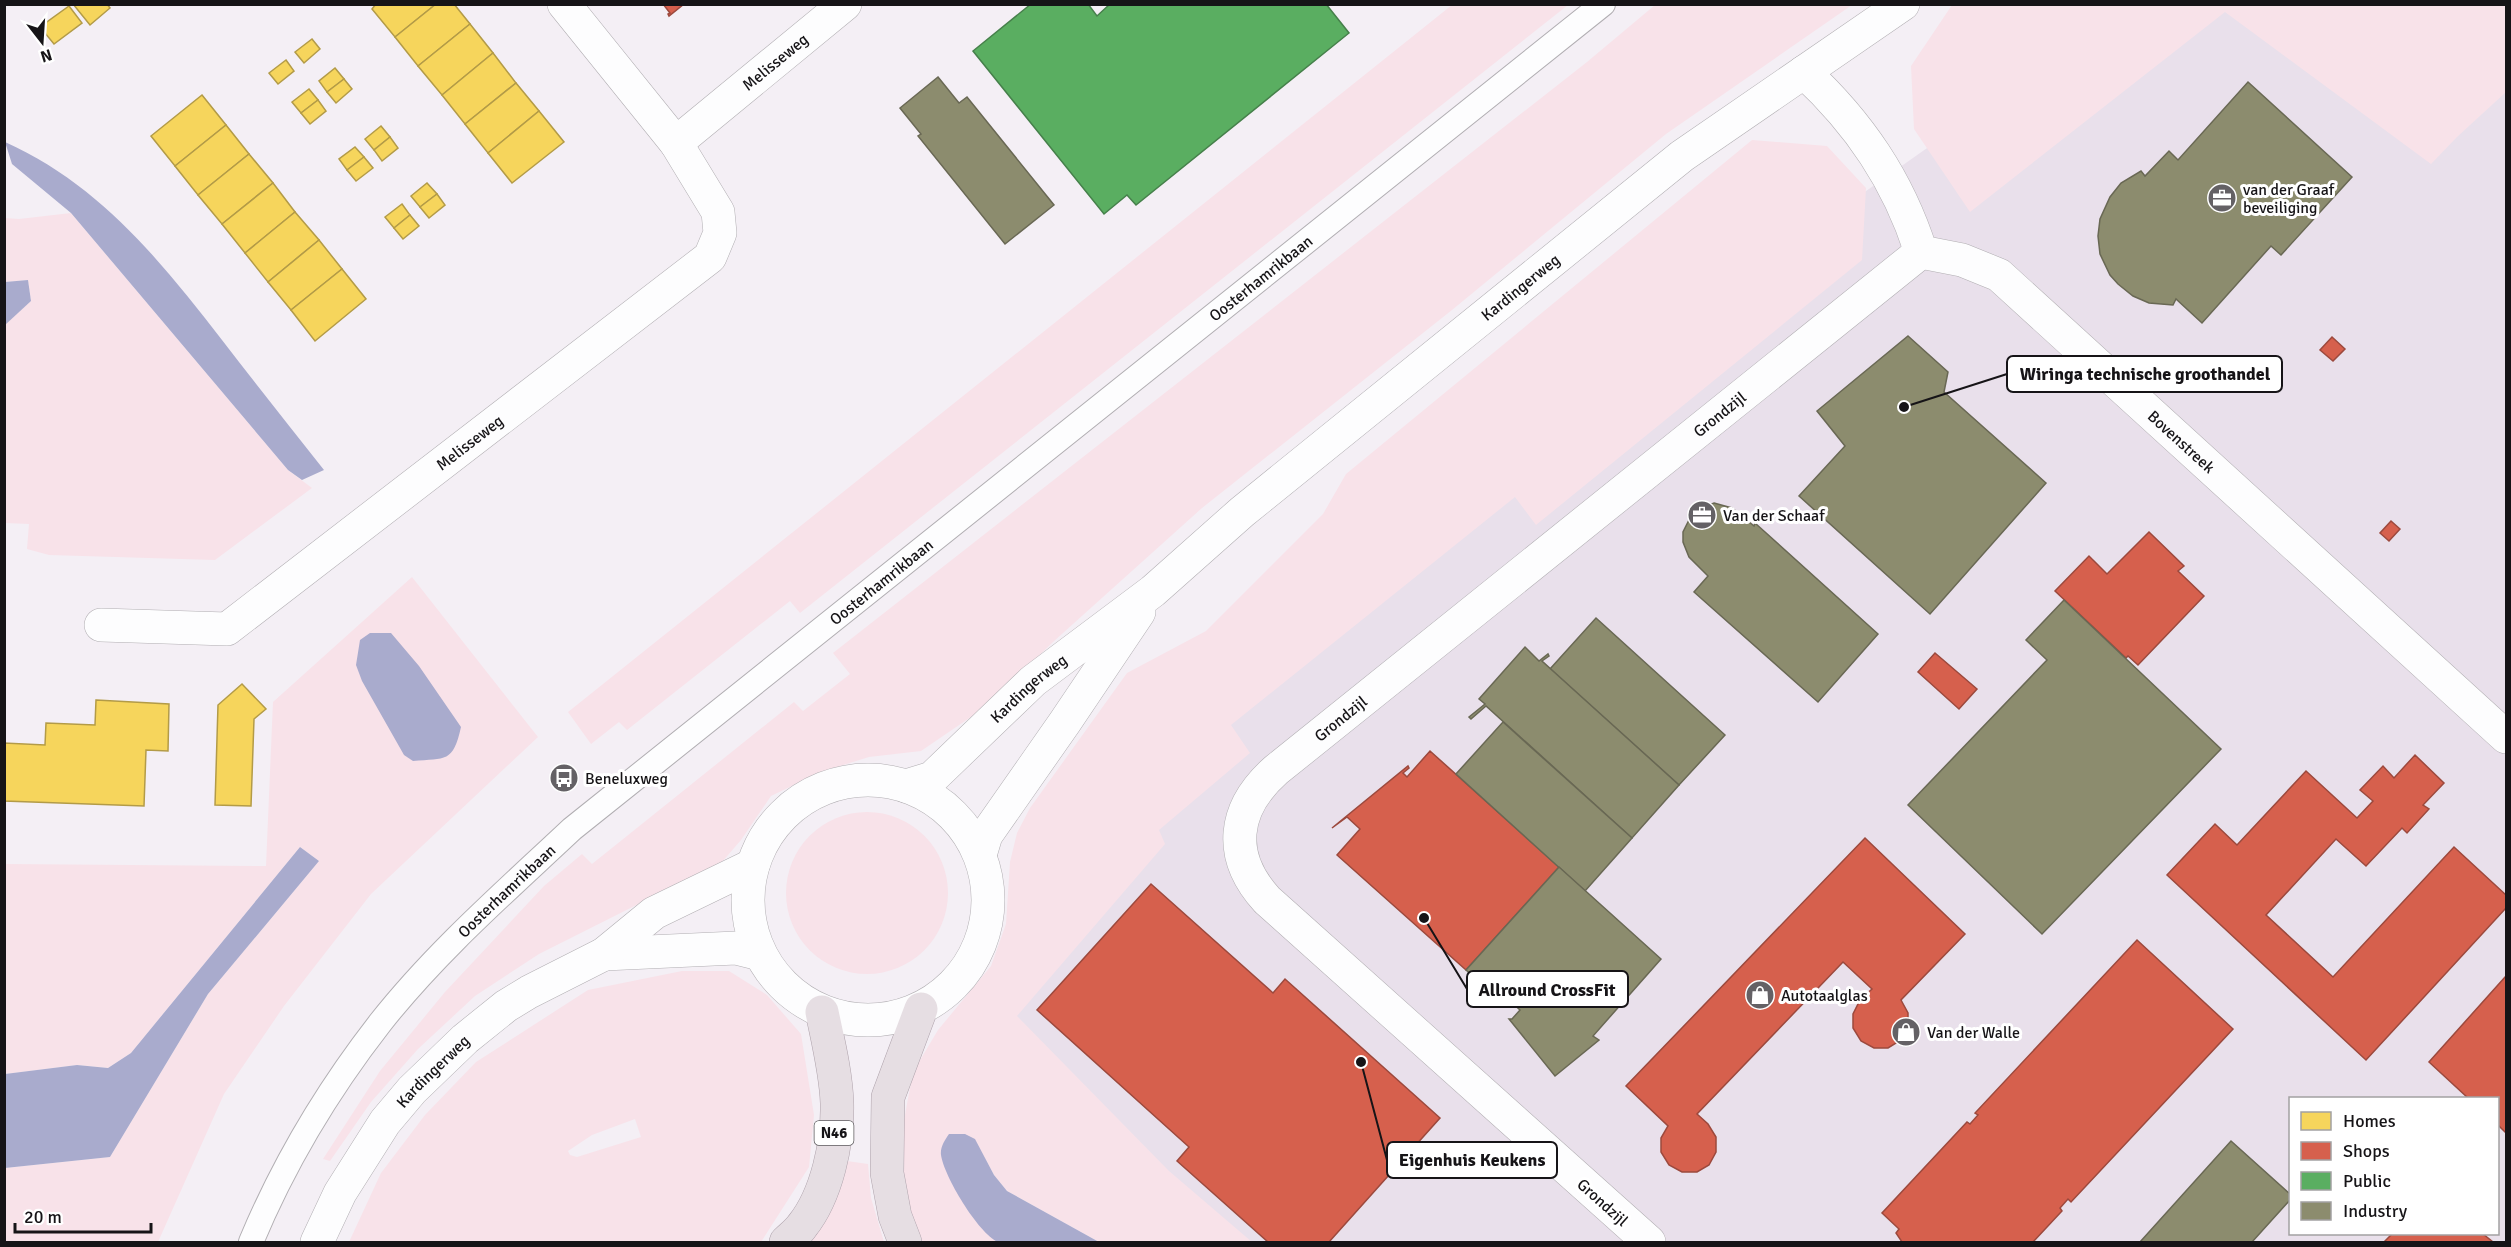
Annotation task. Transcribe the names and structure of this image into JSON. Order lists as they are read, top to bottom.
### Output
{
  "streets": {
    "highway": ["N46"],
    "street": [
      "Melisseweg",
      "Kardingerweg",
      "Grondzijl",
      "Bovenstreek"
    ],
    "lane": ["Oosterhamrikbaan"]
  },
  "crossings": [
    ["Grondzijl", "Bovenstreek"]
  ],
  "places": {
    "office": ["van der Graaf beveiliging", "Van der Schaaf"],
    "other": ["Wiringa technische groothandel", "Allround CrossFit", "Eigenhuis Keukens"],
    "bus stop": ["Beneluxweg"],
    "shop": ["Autotaalglas", "Van der Walle"]
  },
  "legend": [
    "Homes",
    "Shops",
    "Public",
    "Industry"
  ],
  "scale_bar": "20 m",
  "north": "bottom"
}
